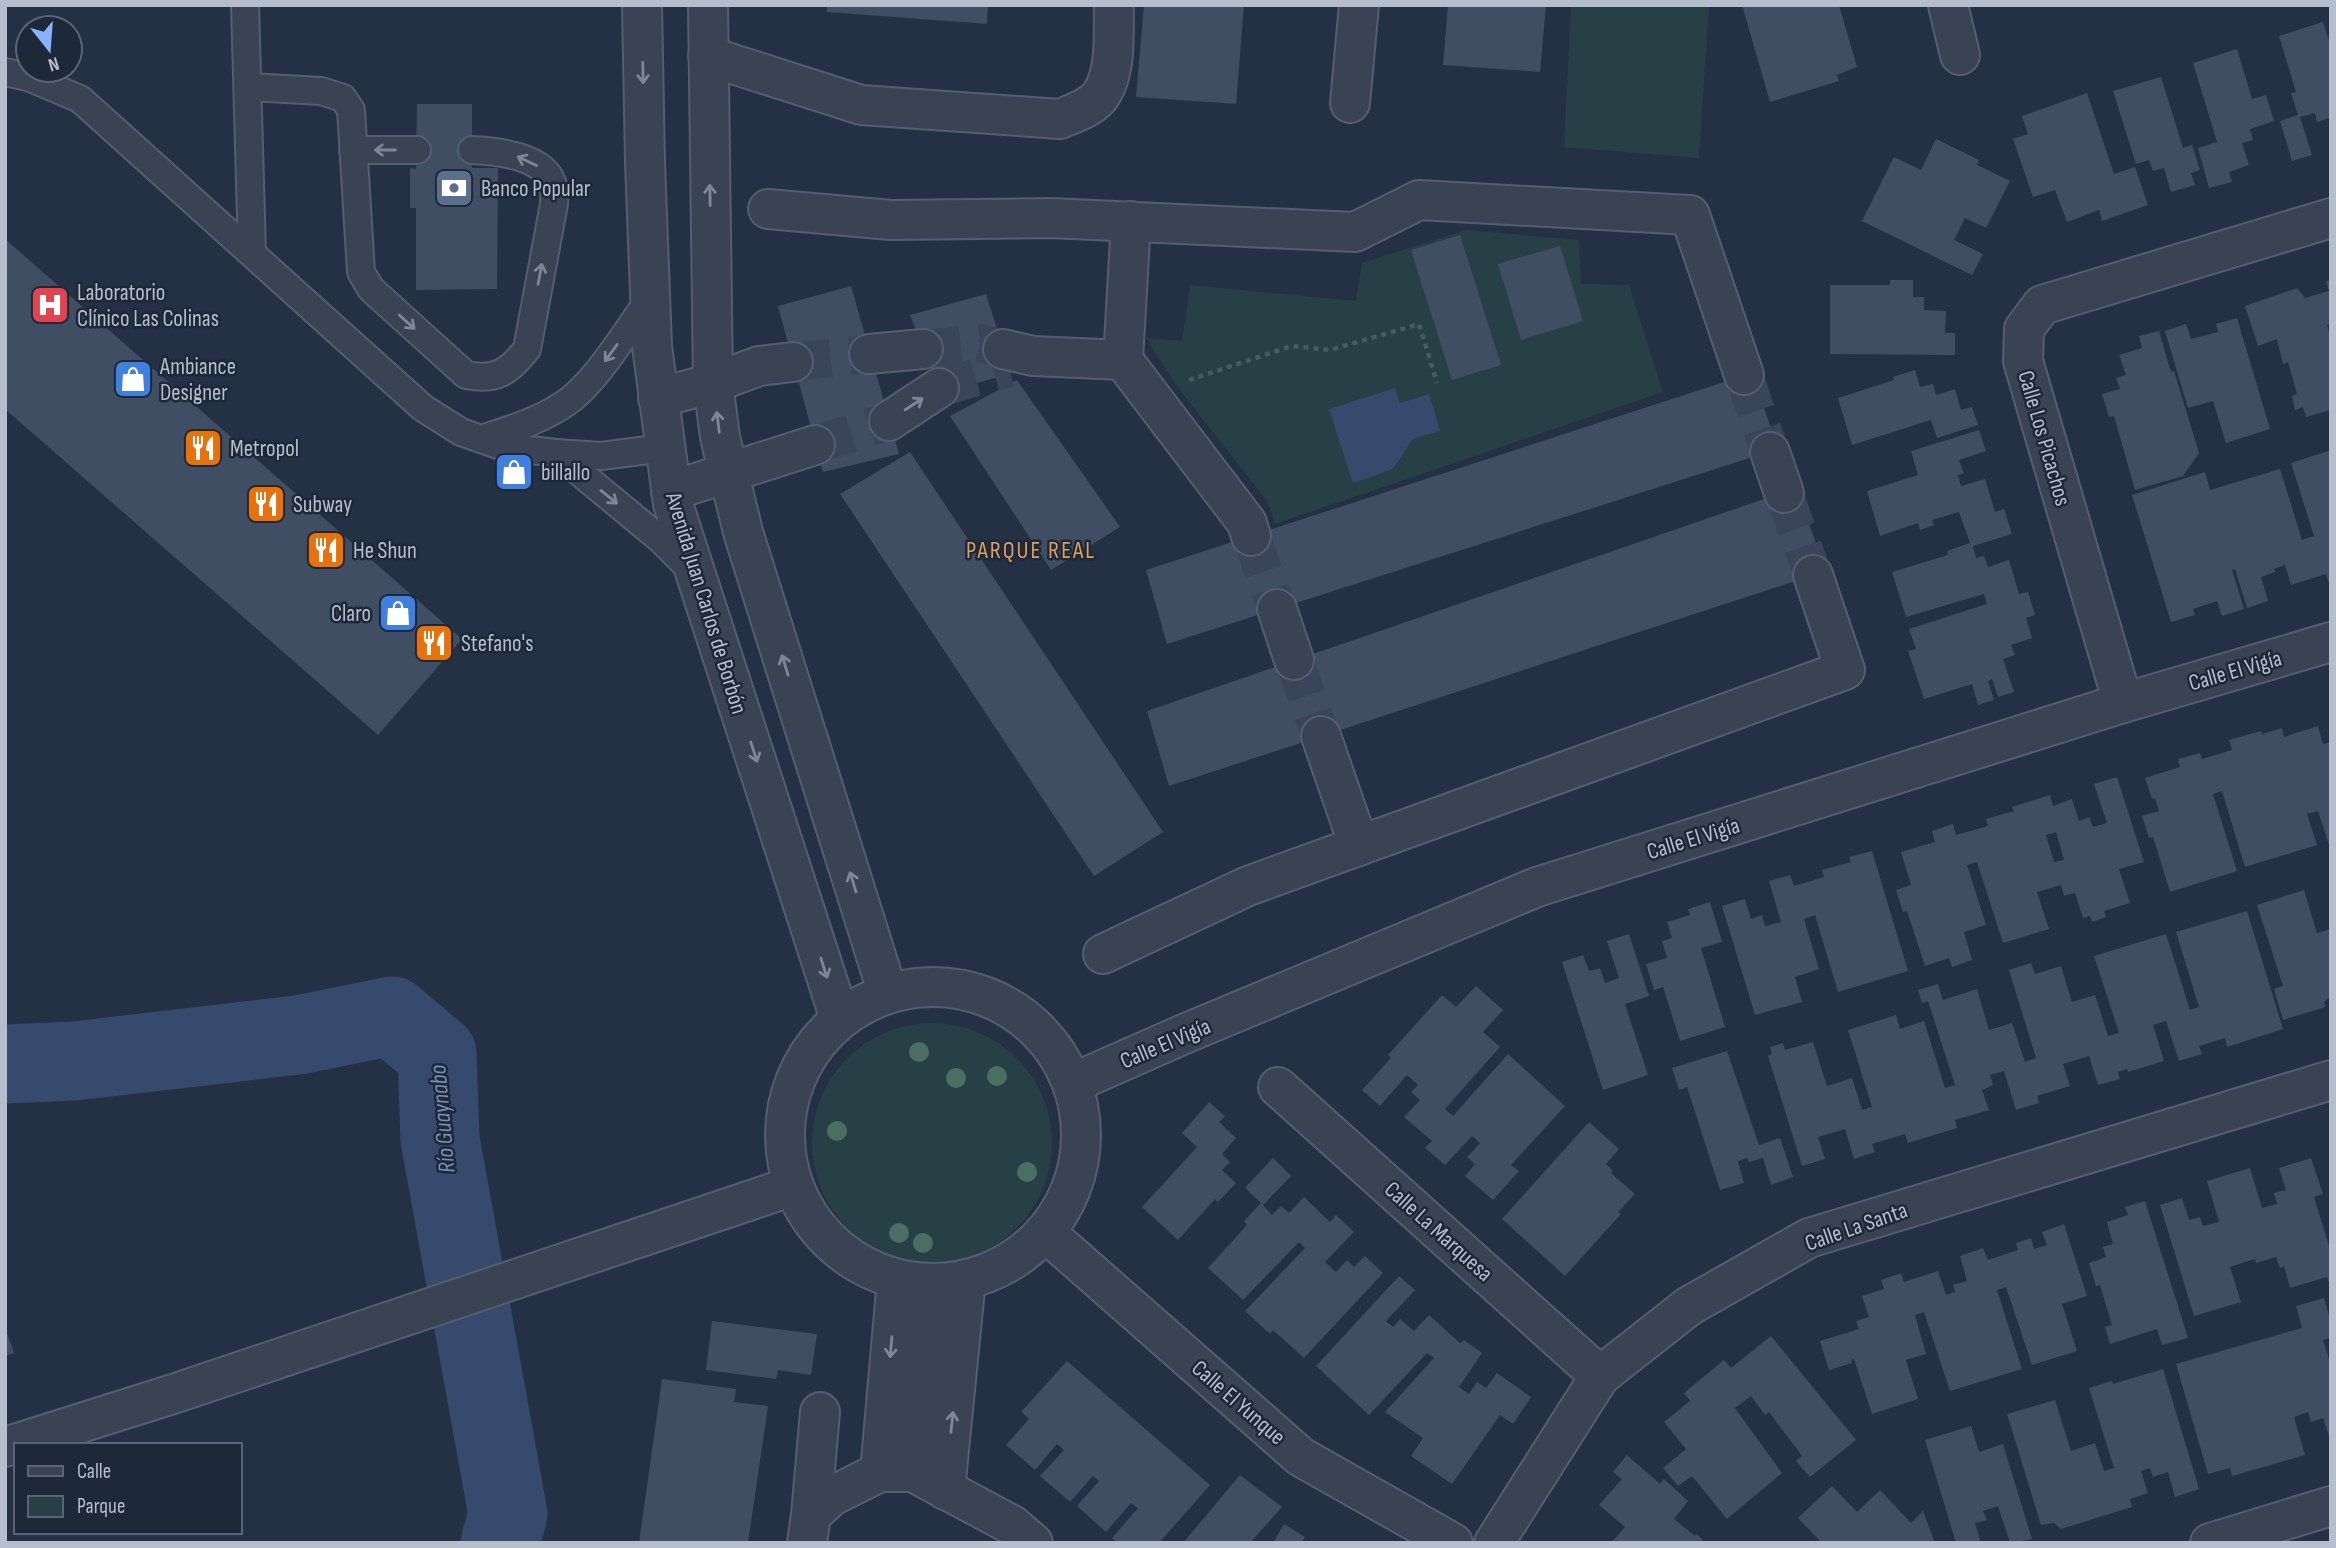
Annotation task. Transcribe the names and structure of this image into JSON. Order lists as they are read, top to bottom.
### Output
{
  "streets": {
    "street": [
      "Calle Los Picachos",
      "Avenida Juan Carlos de Borbón",
      "Calle El Vigía",
      "Calle La Santa",
      "Calle La Marquesa",
      "Calle El Yunque"
    ]
  },
  "crossings": [
    ["Calle Los Picachos", "Calle El Vigía"],
    ["Calle La Santa", "Calle La Marquesa"]
  ],
  "districts": ["PARQUE REAL"],
  "water": ["Río Guaynabo"],
  "places": {
    "bank": ["Banco Popular"],
    "hospital": ["Laboratorio Clínico Las Colinas"],
    "shop": ["Ambiance Designer", "billallo", "Claro"],
    "restaurant": [
      "Metropol",
      "Subway",
      "He Shun",
      "Stefano's"
    ]
  },
  "legend": ["Calle", "Parque"],
  "north": "bottom"
}
